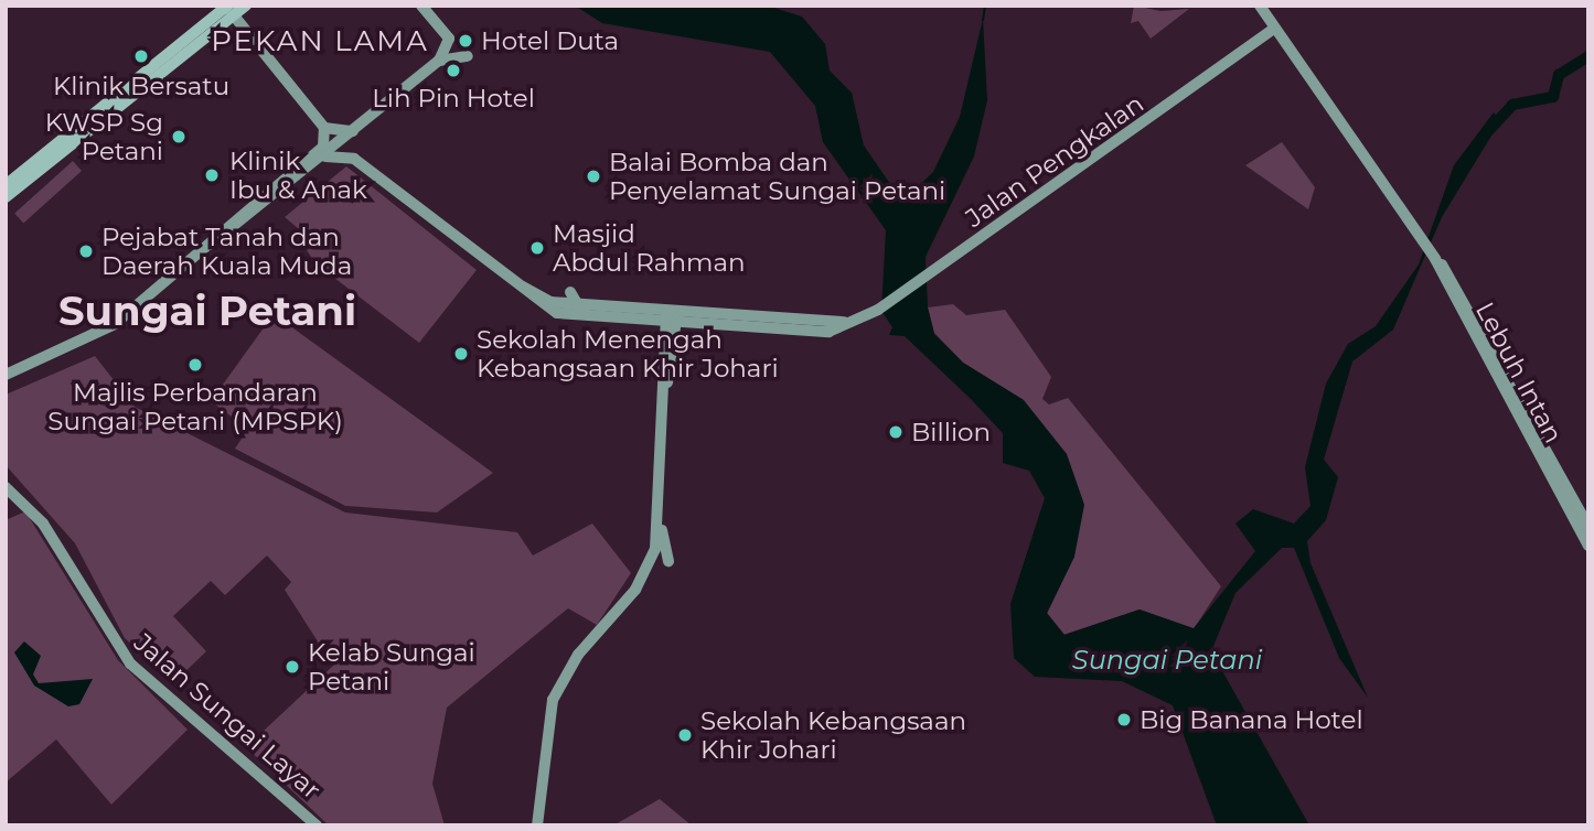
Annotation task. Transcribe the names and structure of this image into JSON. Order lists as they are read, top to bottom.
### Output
{
  "streets": {
    "main road": ["Jalan Pengkalan", "Lebuh Intan", "Jalan Sungai Layar"]
  },
  "crossings": [
    ["Jalan Pengkalan", "Lebuh Intan"]
  ],
  "districts": ["PEKAN LAMA", "Sungai Petani"],
  "water": ["Sungai Petani"],
  "places": [
    "Hotel Duta",
    "Klinik Bersatu",
    "Lih Pin Hotel",
    "KWSP Sg Petani",
    "Klinik Ibu & Anak",
    "Balai Bomba dan Penyelamat Sungai Petani",
    "Masjid Abdul Rahman",
    "Pejabat Tanah dan Daerah Kuala Muda",
    "Sekolah Menengah Kebangsaan Khir Johari",
    "Majlis Perbandaran Sungai Petani (MPSPK)",
    "Billion",
    "Kelab Sungai Petani",
    "Big Banana Hotel",
    "Sekolah Kebangsaan Khir Johari"
  ]
}
